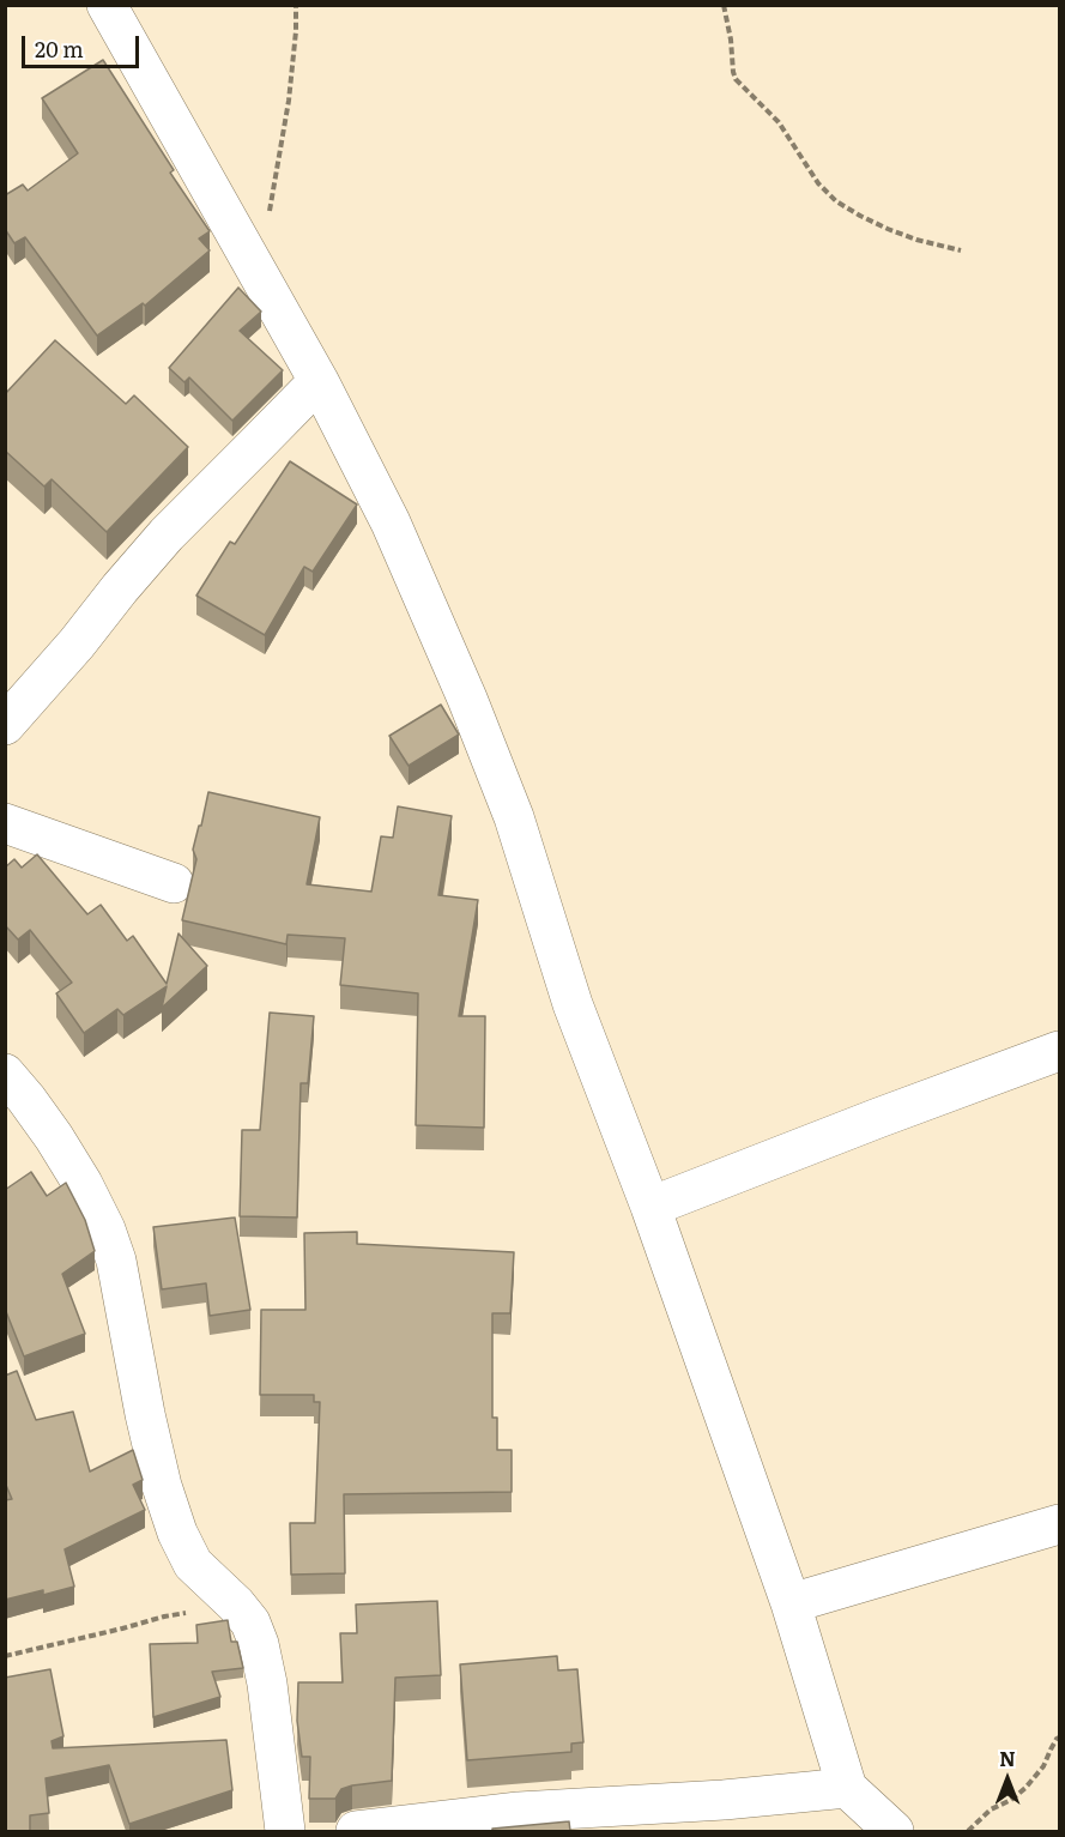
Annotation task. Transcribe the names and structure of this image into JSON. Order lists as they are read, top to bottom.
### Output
{
  "scale_bar": "20 m",
  "north": "top"
}
